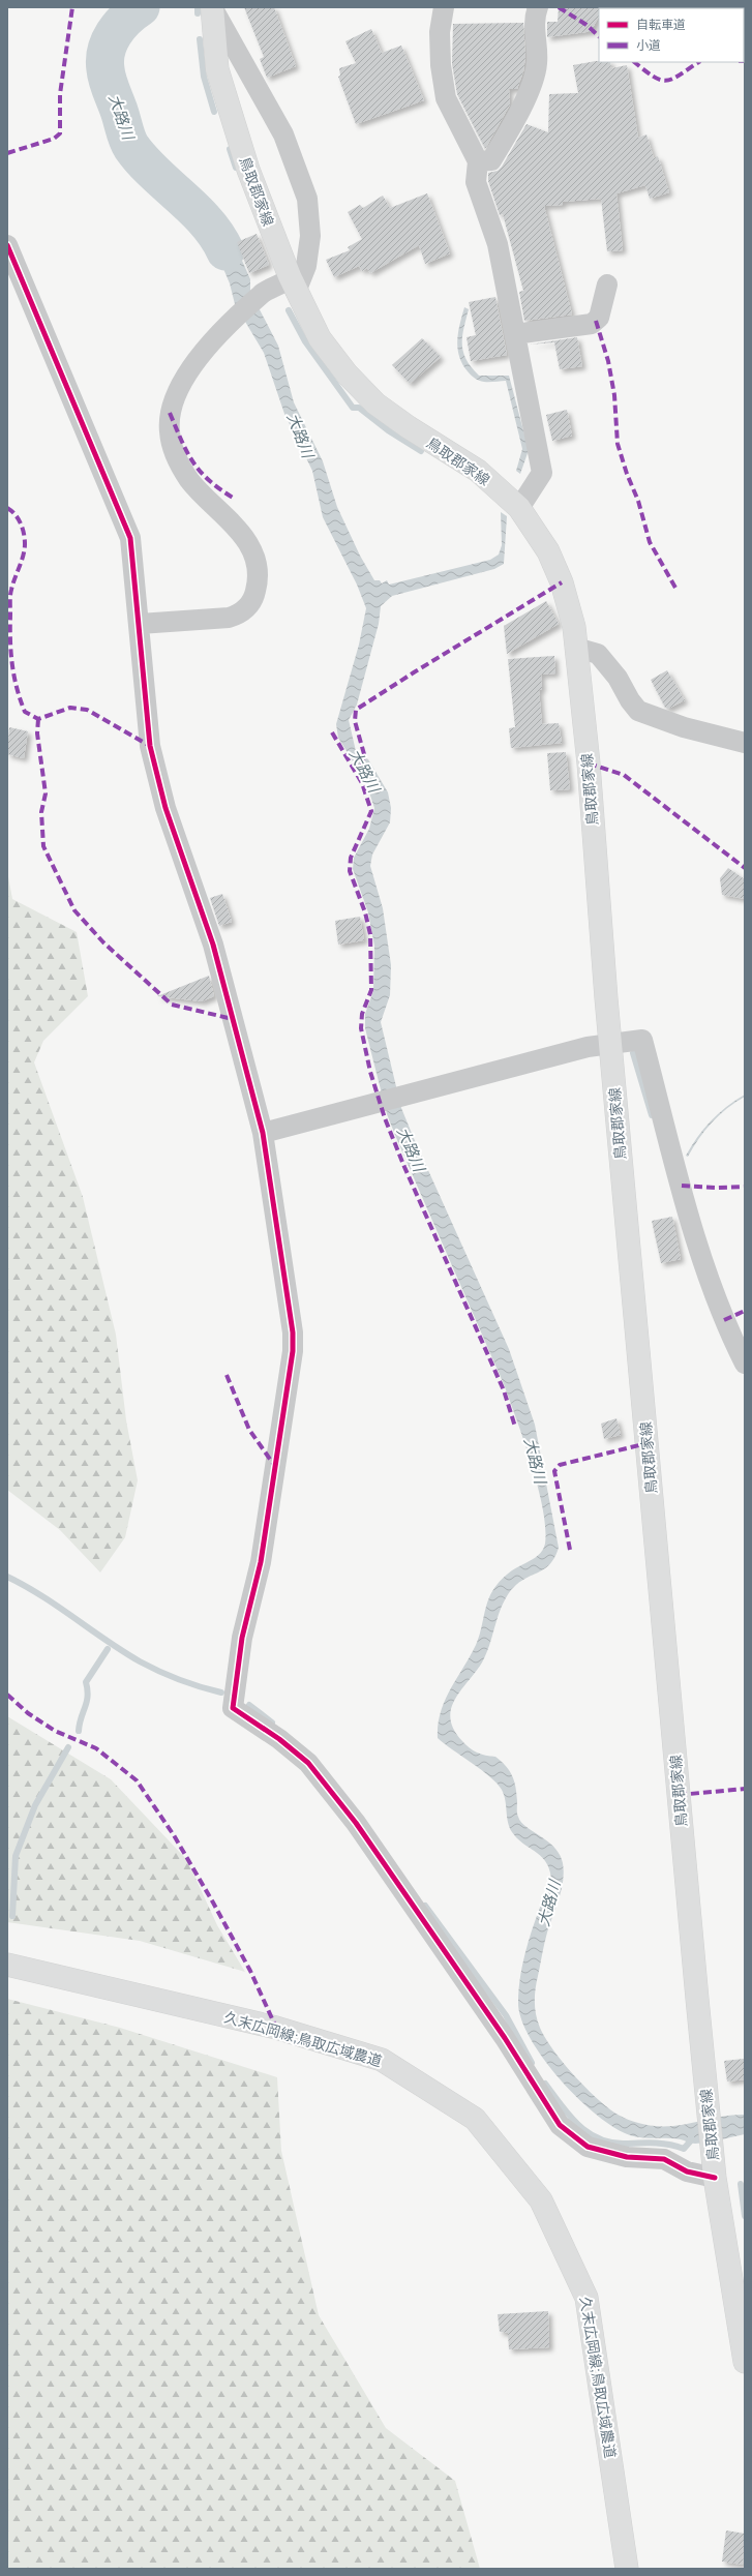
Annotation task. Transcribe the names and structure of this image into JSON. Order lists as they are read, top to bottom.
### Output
{
  "streets": {
    "main road": ["鳥取郡家線", "久末広岡線;鳥取広域農道"]
  },
  "water": ["大路川"],
  "legend": ["自転車道", "小道"]
}
